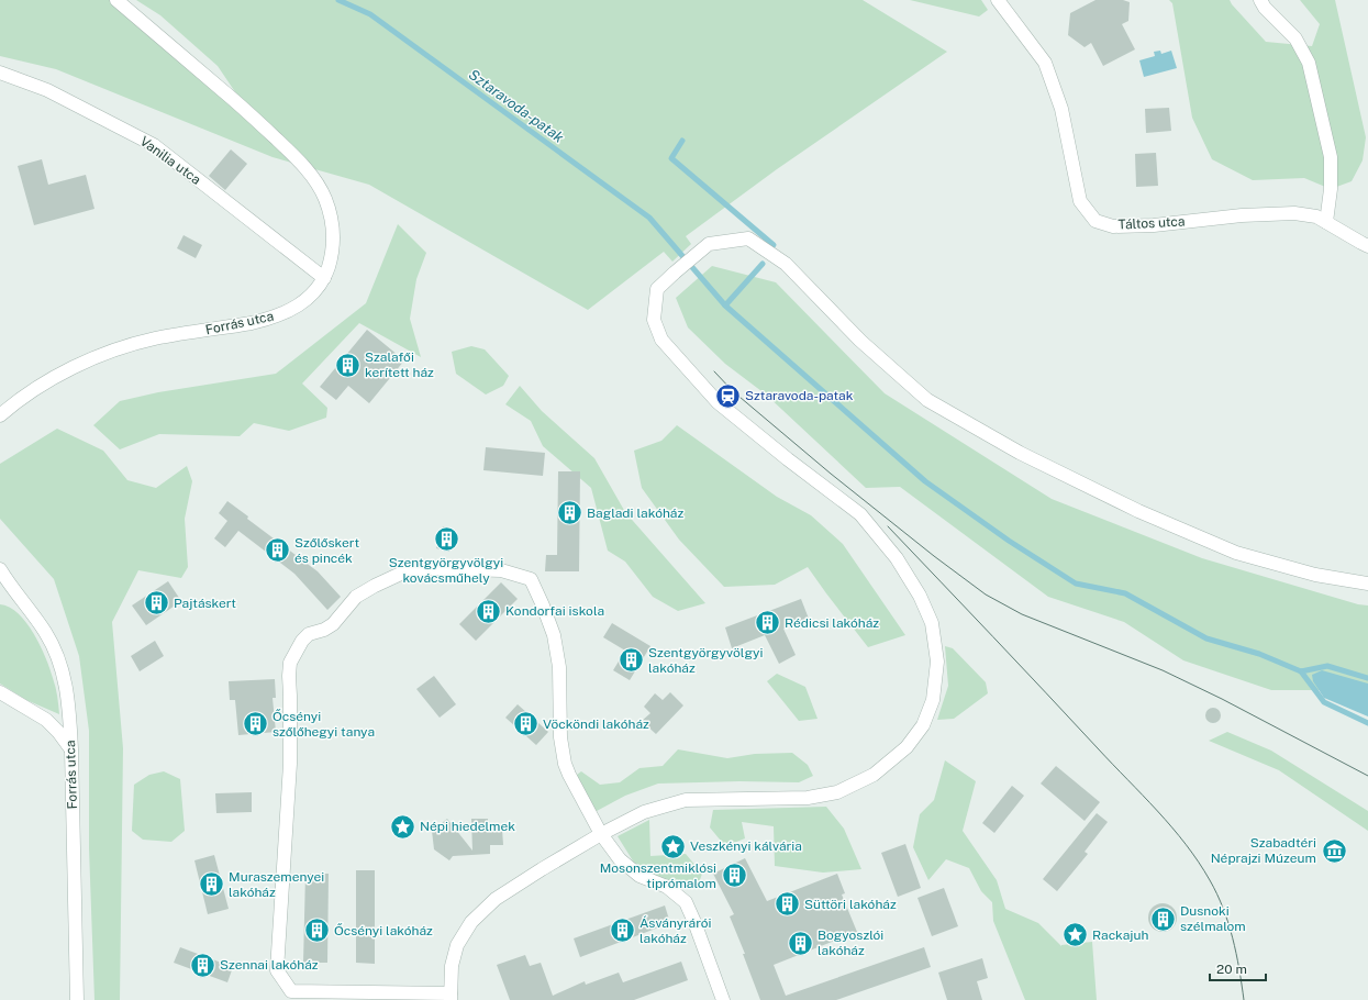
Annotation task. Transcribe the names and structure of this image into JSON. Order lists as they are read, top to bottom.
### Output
{
  "streets": {
    "street": ["Vanilia utca", "Táltos utca", "Forrás utca"]
  },
  "crossings": [
    ["Vanilia utca", "Forrás utca"]
  ],
  "water": ["Sztaravoda-patak"],
  "places": {
    "building": [
      "Szalafői kerített ház",
      "Bagladi lakóház",
      "Szentgyörgyvölgyi kovácsműhely",
      "Szőlőskert és pincék",
      "Pajtáskert",
      "Kondorfai iskola",
      "Rédicsi lakóház",
      "Szentgyörgyvölgyi lakóház",
      "Őcsényi szőlőhegyi tanya",
      "Vöcköndi lakóház",
      "Mosonszentmiklósi tiprómalom",
      "Muraszemenyei lakóház",
      "Süttöri lakóház",
      "Dusnoki szélmalom",
      "Őcsényi lakóház",
      "Ásványrárói lakóház",
      "Bogyoszlói lakóház",
      "Szennai lakóház"
    ],
    "station": ["Sztaravoda-patak"],
    "place": ["Népi hiedelmek", "Veszkényi kálvária", "Rackajuh"],
    "museum": ["Szabadtéri Néprajzi Múzeum"]
  },
  "scale_bar": "20 m"
}
